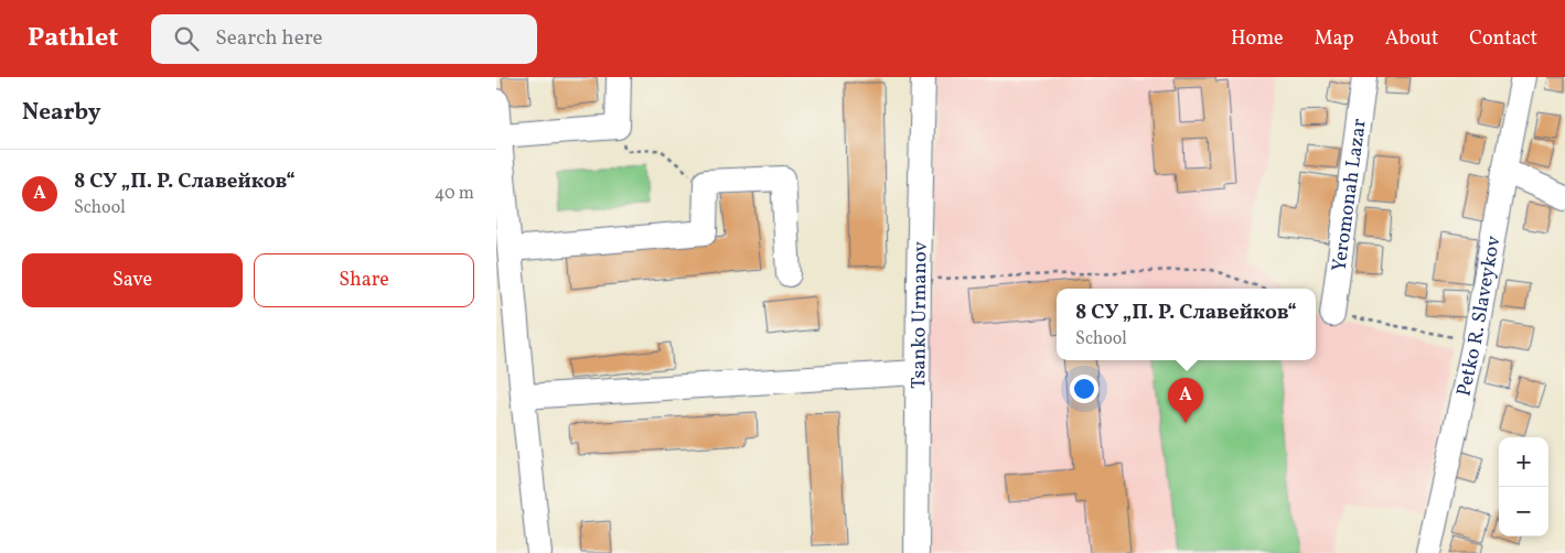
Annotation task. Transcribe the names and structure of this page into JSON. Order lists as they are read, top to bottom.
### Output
{
  "streets": {
    "street": ["Yeromonah Lazar", "Tsanko Urmanov", "Petko R. Slaveykov"]
  },
  "page": {
    "header": "Pathlet",
    "search": "Search here",
    "nav": [
      "Home",
      "Map",
      "About",
      "Contact"
    ],
    "heading": "Nearby",
    "list": [
      {
        "mark": "A",
        "name": "8 СУ „П. Р. Славейков“",
        "note": "School",
        "value": "40 m"
      }
    ],
    "buttons": ["Save", "Share"],
    "popup": ["8 СУ „П. Р. Славейков“", "School"],
    "pins": "A",
    "map_buttons": ["+", "−"]
  }
}
